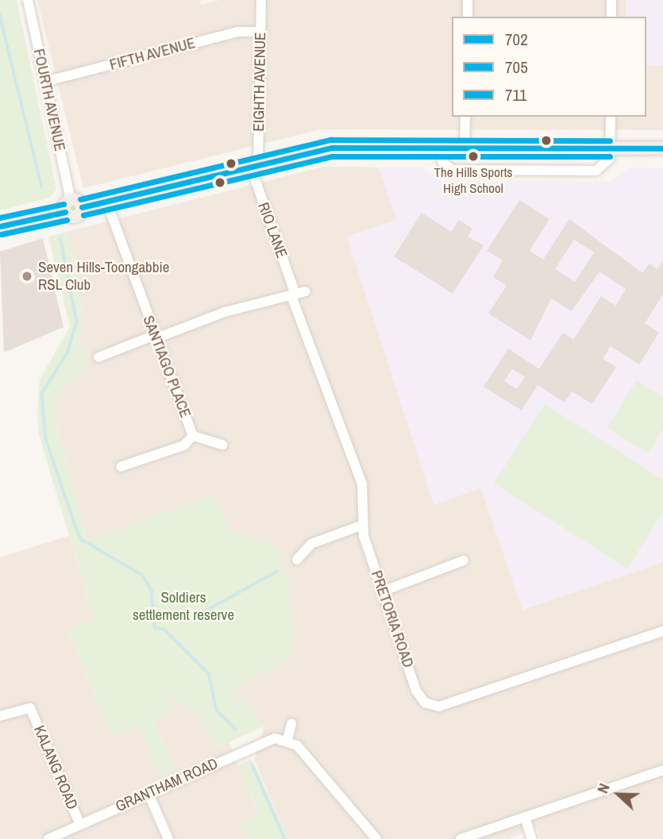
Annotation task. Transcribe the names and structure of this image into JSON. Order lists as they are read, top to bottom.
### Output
{
  "streets": {
    "street": [
      "FIFTH AVENUE",
      "EIGHTH AVENUE",
      "FOURTH AVENUE",
      "RIO LANE",
      "SANTIAGO PLACE",
      "PRETORIA ROAD",
      "KALANG ROAD",
      "GRANTHAM ROAD"
    ]
  },
  "crossings": [
    ["FIFTH AVENUE", "EIGHTH AVENUE"],
    ["FIFTH AVENUE", "FOURTH AVENUE"],
    ["EIGHTH AVENUE", "RIO LANE"],
    ["RIO LANE", "PRETORIA ROAD"],
    ["KALANG ROAD", "GRANTHAM ROAD"]
  ],
  "parks": ["Soldiers settlement reserve"],
  "places": ["The Hills Sports High School", "Seven Hills-Toongabbie RSL Club"],
  "lines": ["transit line 711", "transit line 702", "transit line 705"],
  "legend": ["702", "705", "711"],
  "north": "left"
}
